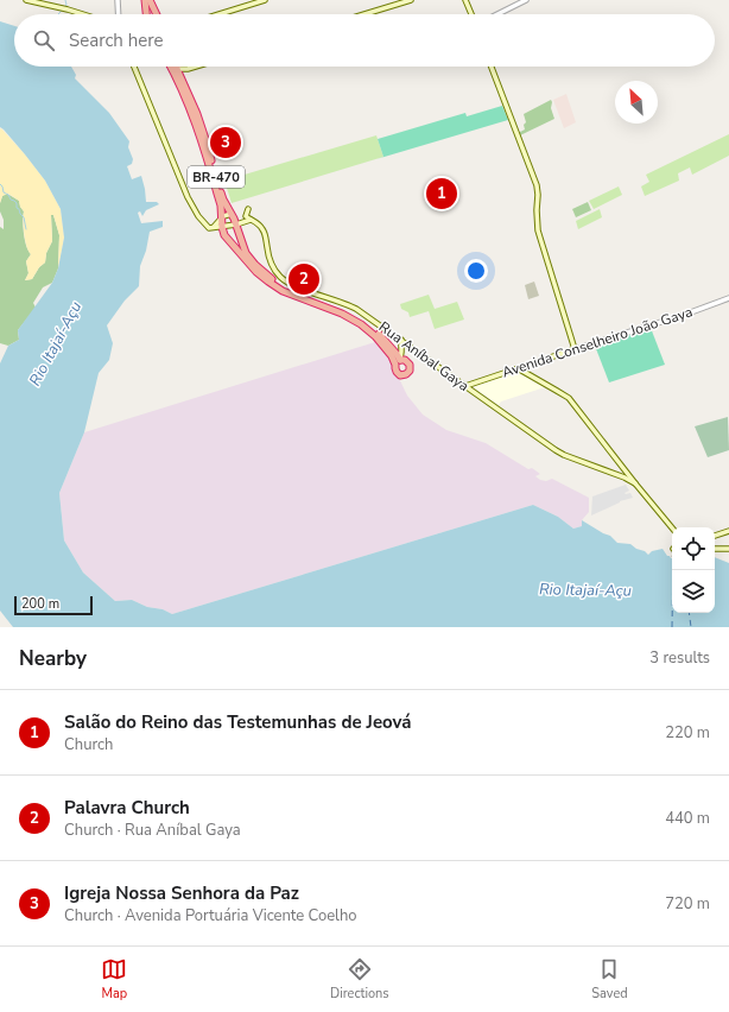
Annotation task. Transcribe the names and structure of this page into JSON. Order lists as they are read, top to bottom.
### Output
{
  "streets": {
    "highway": ["BR-470"],
    "main road": ["Avenida Conselheiro João Gaya", "Rua Aníbal Gaya"]
  },
  "crossings": [
    ["Avenida Conselheiro João Gaya", "Rua Aníbal Gaya"]
  ],
  "water": ["Rio Itajaí-Açu"],
  "scale_bar": "200 m",
  "north": "top left",
  "page": {
    "search": "Search here",
    "pins": ["3", "1", "2"],
    "scale": "200 m",
    "heading": ["Nearby", "3 results"],
    "list": [
      {
        "mark": "1",
        "name": "Salão do Reino das Testemunhas de Jeová",
        "note": "Church",
        "value": "220 m"
      },
      {
        "mark": "2",
        "name": "Palavra Church",
        "note": "Church · Rua Aníbal Gaya",
        "value": "440 m"
      },
      {
        "mark": "3",
        "name": "Igreja Nossa Senhora da Paz",
        "note": "Church · Avenida Portuária Vicente Coelho",
        "value": "720 m"
      }
    ],
    "nav": ["Map", "Directions", "Saved"]
  }
}
